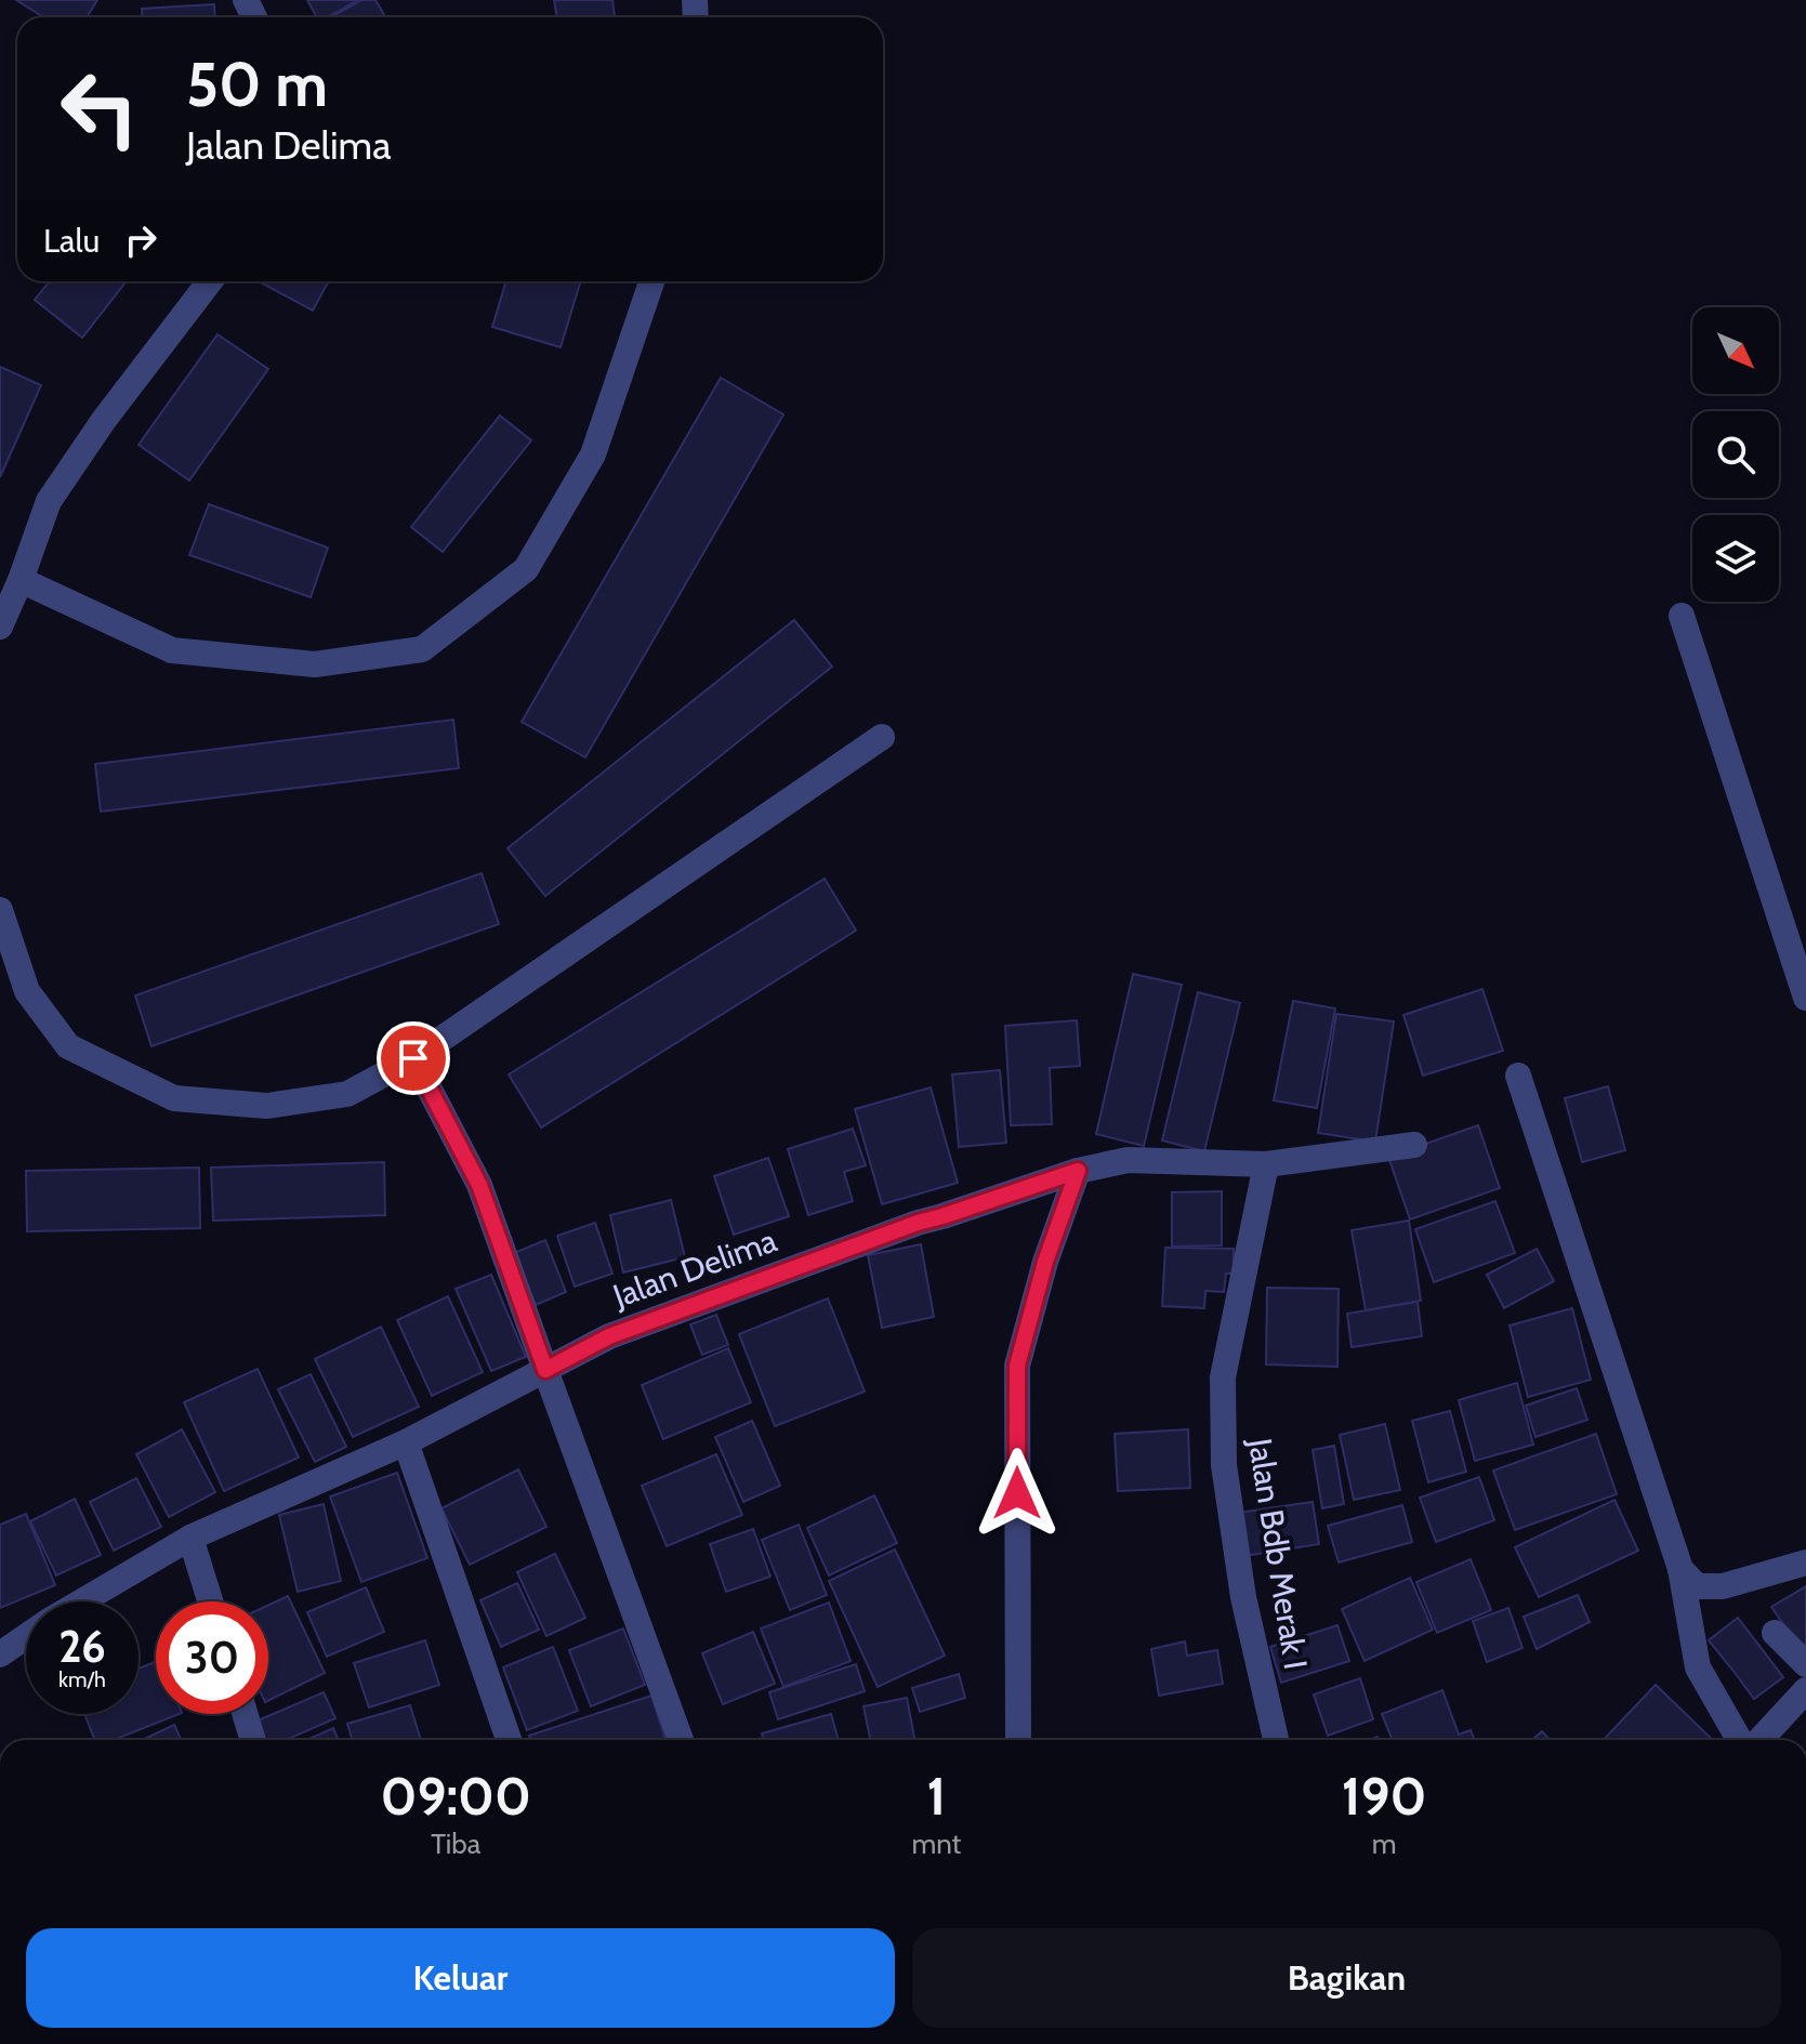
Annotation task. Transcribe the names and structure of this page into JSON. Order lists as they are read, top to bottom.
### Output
{
  "streets": {
    "street": ["Jalan Delima", "Jalan Bdb Merak I"]
  },
  "crossings": [
    ["Jalan Delima", "Jalan Bdb Merak I"]
  ],
  "north": "bottom right",
  "page": {
    "turn": ["50 m", "Jalan Delima"],
    "then": "Lalu",
    "speed": "26 km/h",
    "limit": "30",
    "eta": [
      "09:00",
      "Tiba",
      "1",
      "mnt",
      "190",
      "m"
    ],
    "buttons": ["Keluar", "Bagikan"]
  }
}
